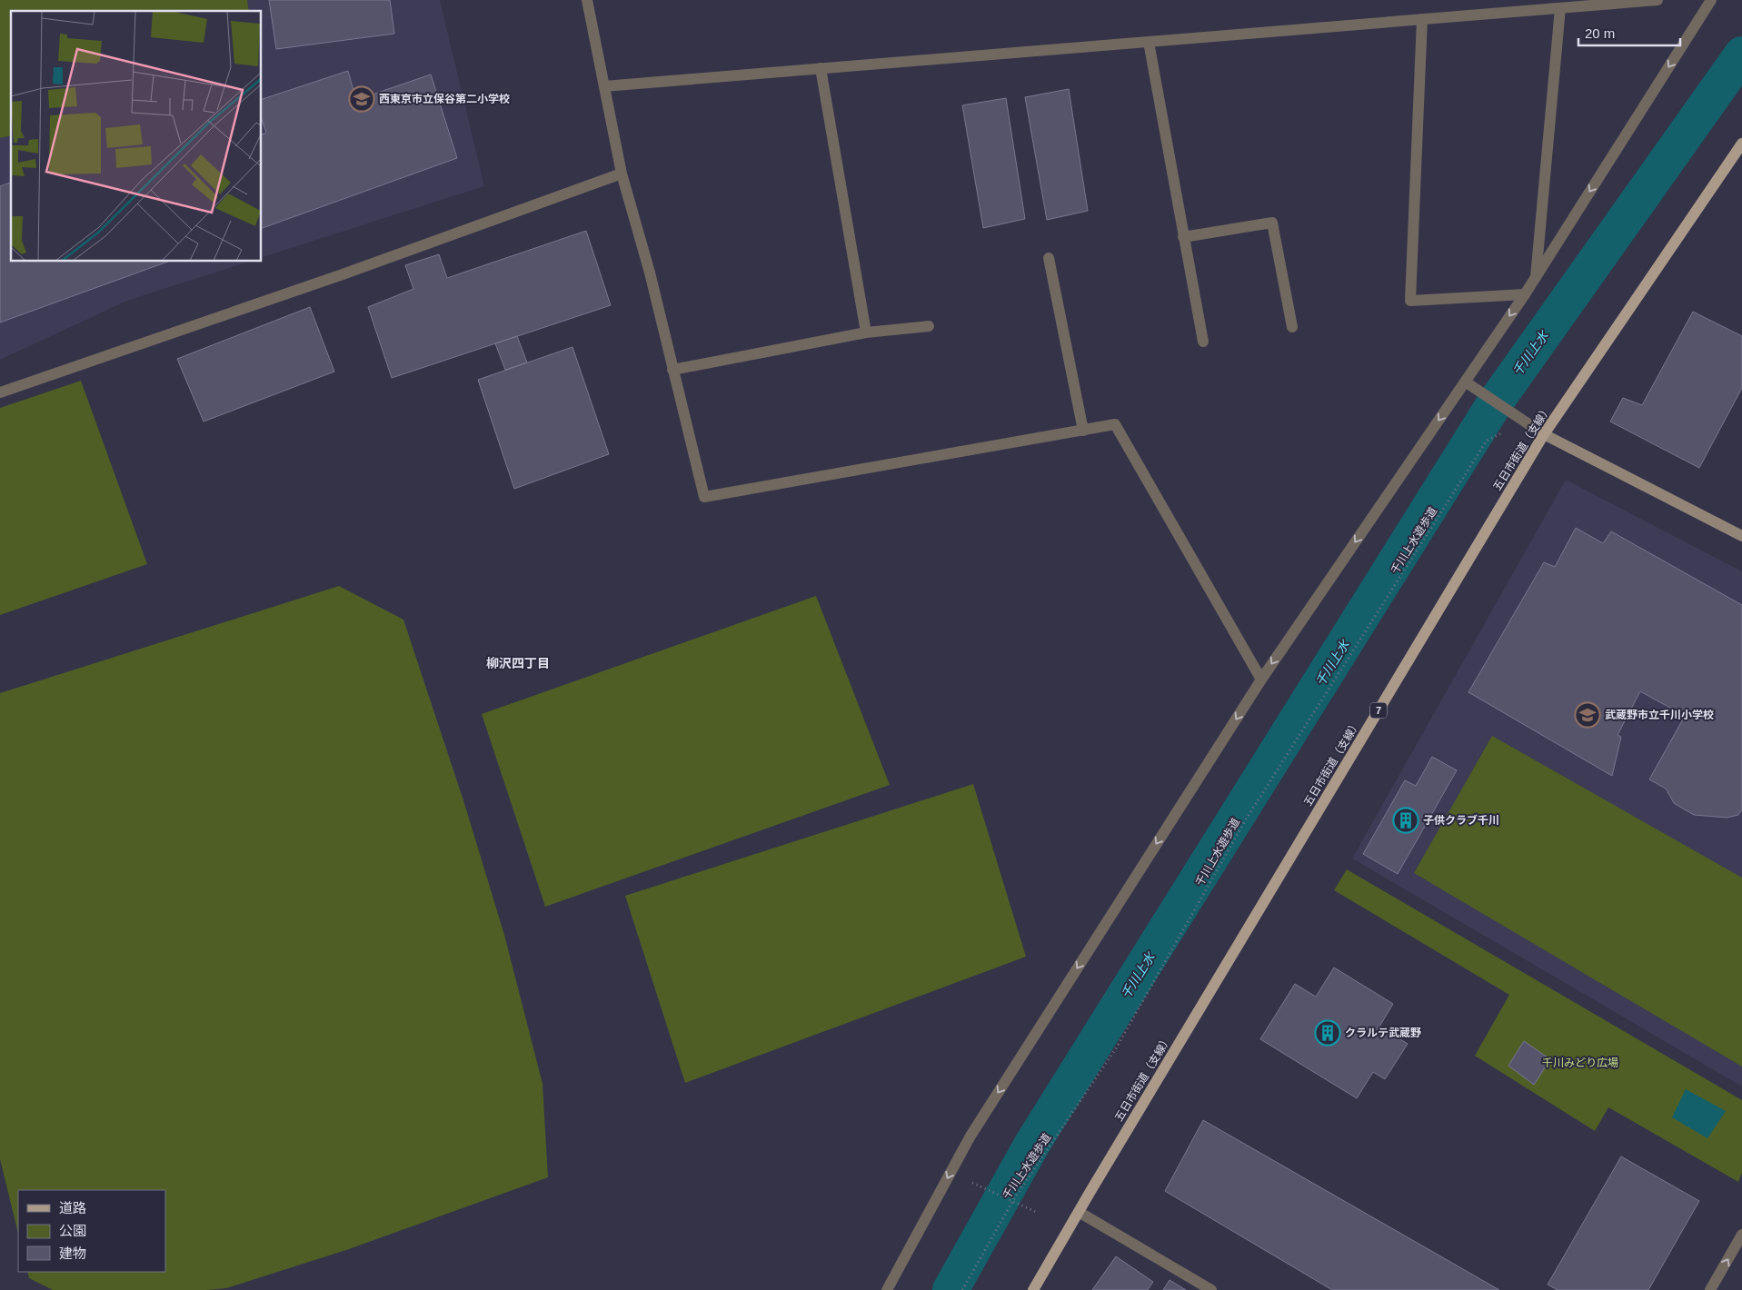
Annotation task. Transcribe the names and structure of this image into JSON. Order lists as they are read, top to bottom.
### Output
{
  "streets": {
    "main road": ["五日市街道（支線）", "7"],
    "path": ["千川上水遊歩道"]
  },
  "districts": ["柳沢四丁目"],
  "water": ["千川上水"],
  "parks": ["千川みどり広場"],
  "places": {
    "school or university": ["西東京市立保谷第二小学校", "武蔵野市立千川小学校"],
    "building": ["子供クラブ千川", "クラルテ武蔵野"]
  },
  "legend": ["道路", "公園", "建物"],
  "scale_bar": "20 m"
}
